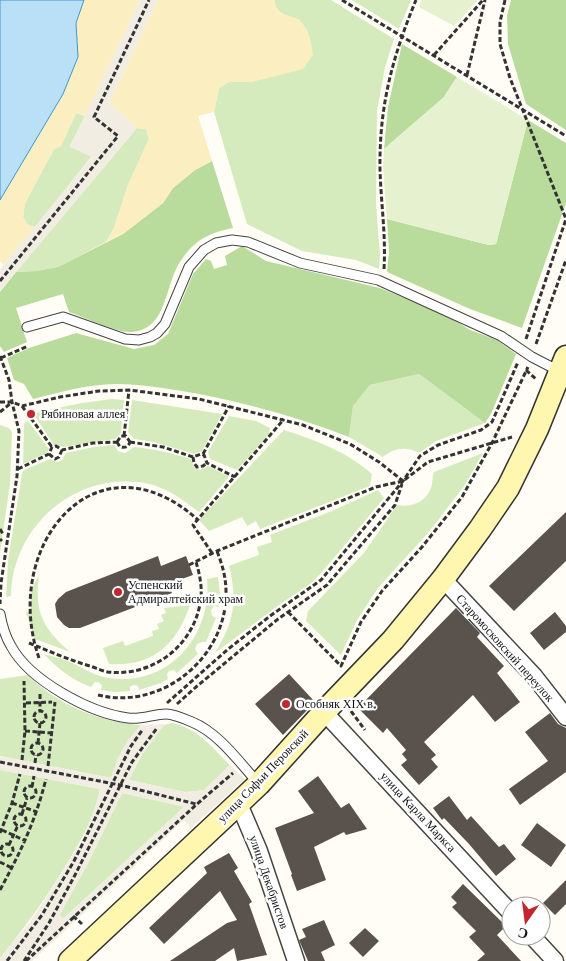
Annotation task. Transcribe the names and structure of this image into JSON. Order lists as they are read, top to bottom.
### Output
{
  "streets": {
    "main road": ["улица Софьи Перовской"],
    "street": ["Старомосковский переулок", "улица Карла Маркса", "улица Декабристов"]
  },
  "crossings": [
    ["Старомосковский переулок", "улица Софьи Перовской"],
    ["улица Софьи Перовской", "улица Карла Маркса"],
    ["улица Софьи Перовской", "улица Декабристов"]
  ],
  "places": ["Рябиновая аллея", "Успенский Адмиралтейский храм", "Особняк XIX в."],
  "north": "bottom"
}
